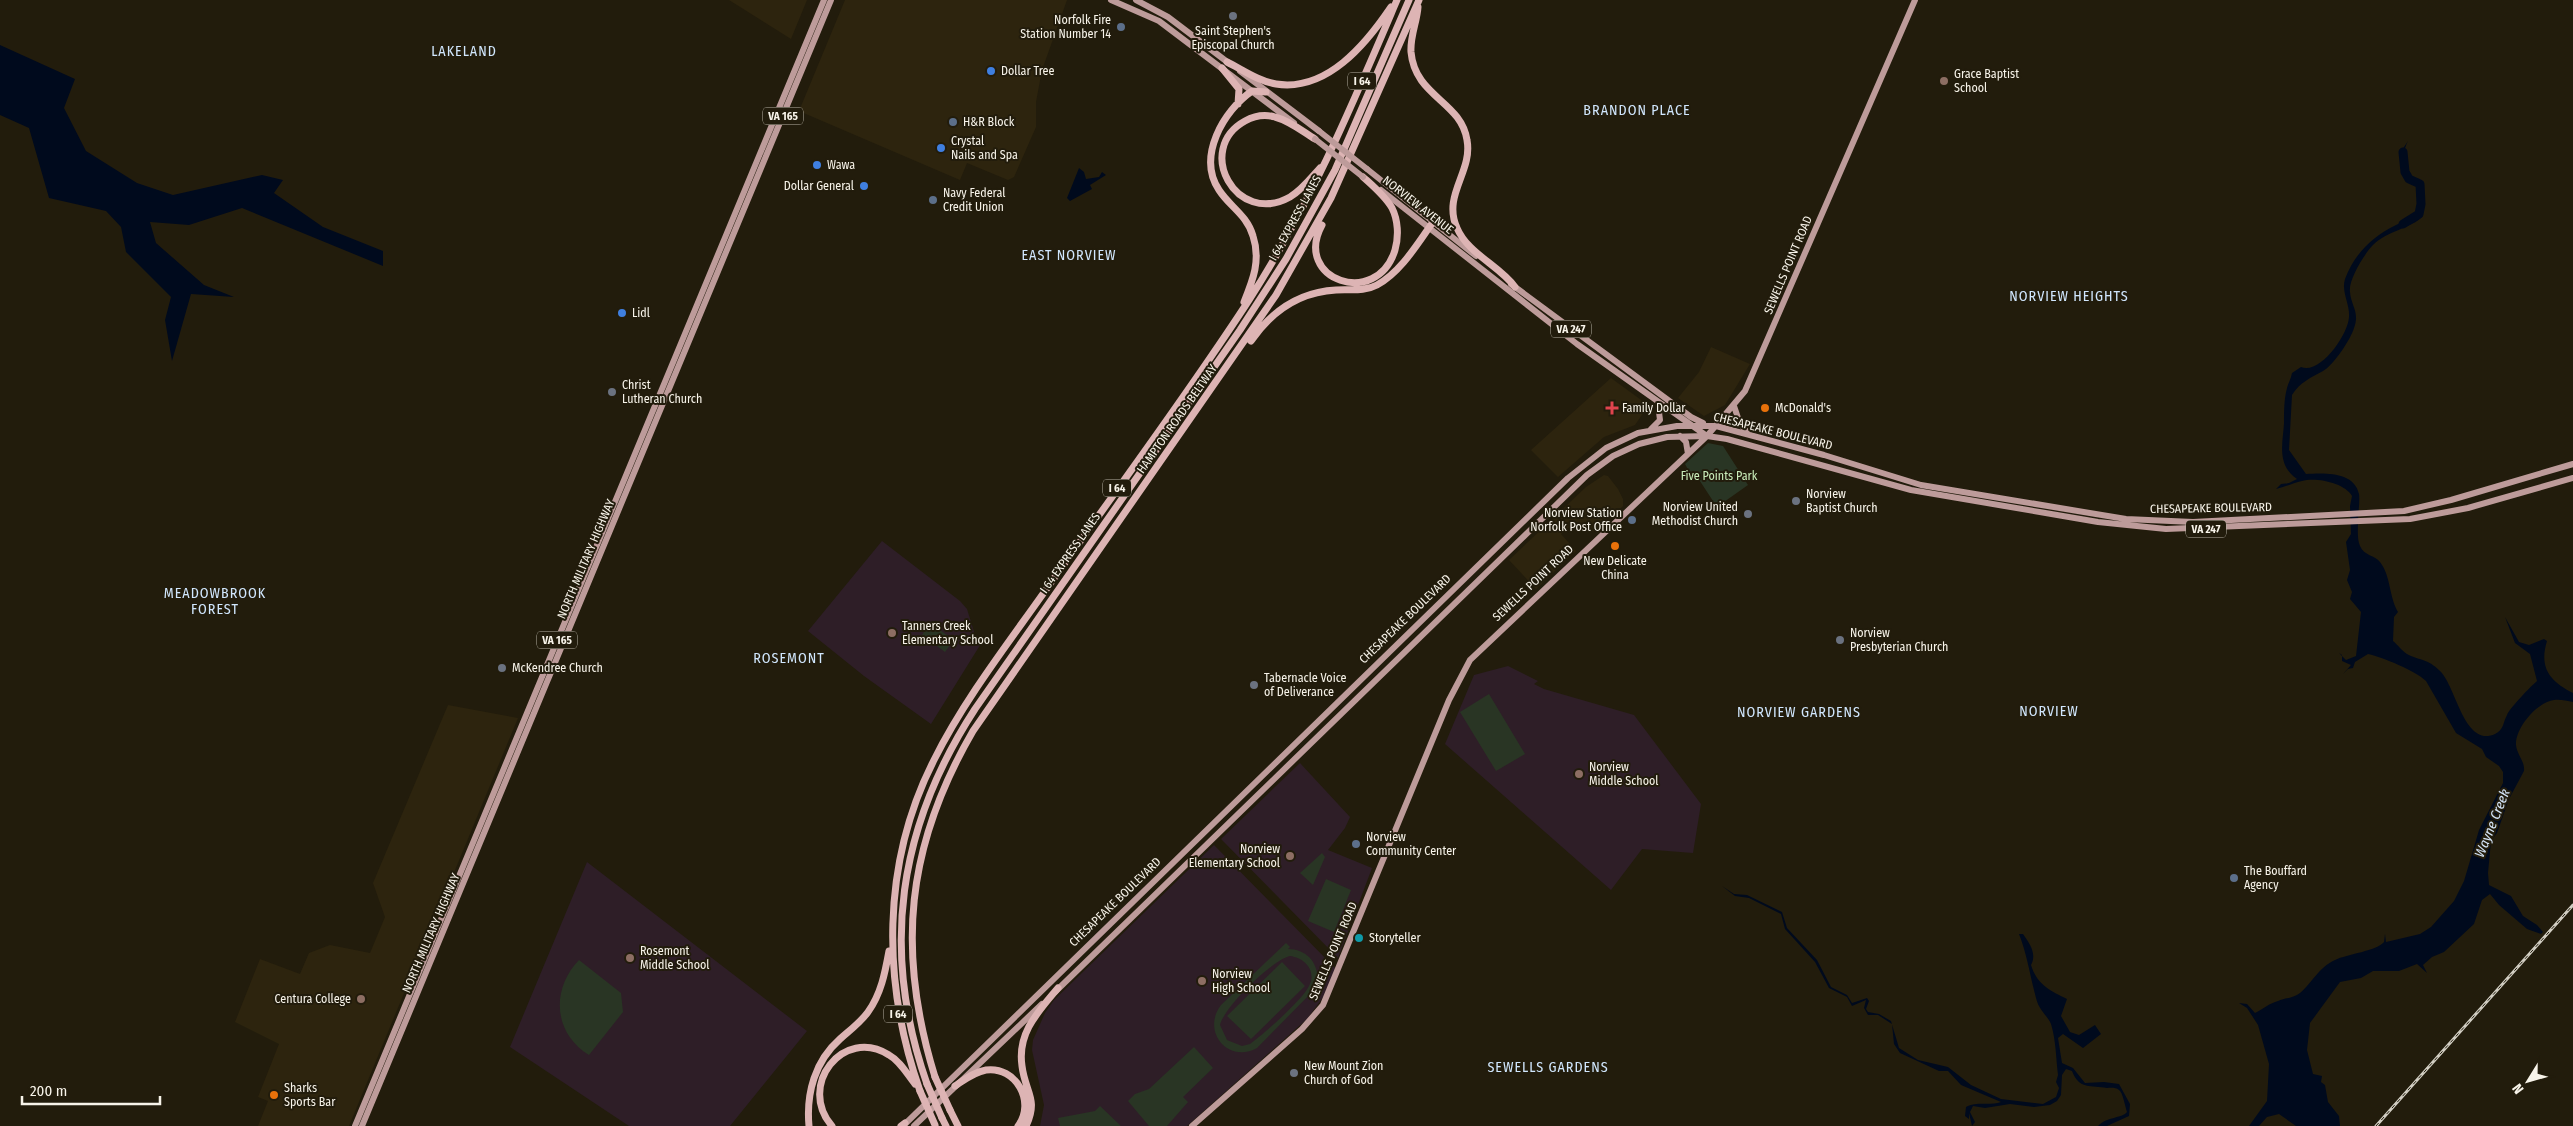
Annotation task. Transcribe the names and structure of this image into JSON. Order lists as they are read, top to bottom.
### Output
{
  "streets": {
    "highway": ["I 64", "I 64 EXPRESS LANES", "HAMPTON ROADS BELTWAY"],
    "main road": [
      "VA 165",
      "NORVIEW AVENUE",
      "SEWELLS POINT ROAD",
      "VA 247",
      "CHESAPEAKE BOULEVARD",
      "NORTH MILITARY HIGHWAY"
    ]
  },
  "crossings": [
    ["NORVIEW AVENUE", "SEWELLS POINT ROAD"],
    ["NORVIEW AVENUE", "CHESAPEAKE BOULEVARD"],
    ["SEWELLS POINT ROAD", "CHESAPEAKE BOULEVARD"]
  ],
  "districts": [
    "LAKELAND",
    "BRANDON PLACE",
    "EAST NORVIEW",
    "NORVIEW HEIGHTS",
    "MEADOWBROOK FOREST",
    "ROSEMONT",
    "NORVIEW",
    "NORVIEW GARDENS",
    "SEWELLS GARDENS"
  ],
  "water": ["Wayne Creek"],
  "parks": ["Five Points Park"],
  "places": {
    "other": [
      "Saint Stephen's Episcopal Church",
      "Norfolk Fire Station Number 14",
      "Dollar Tree",
      "Grace Baptist School",
      "H&R Block",
      "Crystal Nails and Spa",
      "Wawa",
      "Dollar General",
      "Navy Federal Credit Union",
      "Lidl",
      "Christ Lutheran Church",
      "McDonald's",
      "Norview Baptist Church",
      "Norview United Methodist Church",
      "Norview Station Norfolk Post Office",
      "New Delicate China",
      "Tanners Creek Elementary School",
      "Norview Presbyterian Church",
      "McKendree Church",
      "Tabernacle Voice of Deliverance",
      "Norview Middle School",
      "Norview Community Center",
      "Norview Elementary School",
      "The Bouffard Agency",
      "Storyteller",
      "Rosemont Middle School",
      "Norview High School",
      "Centura College",
      "New Mount Zion Church of God",
      "Sharks Sports Bar"
    ],
    "health": ["Family Dollar"]
  },
  "scale_bar": "200 m",
  "north": "bottom left"
}
